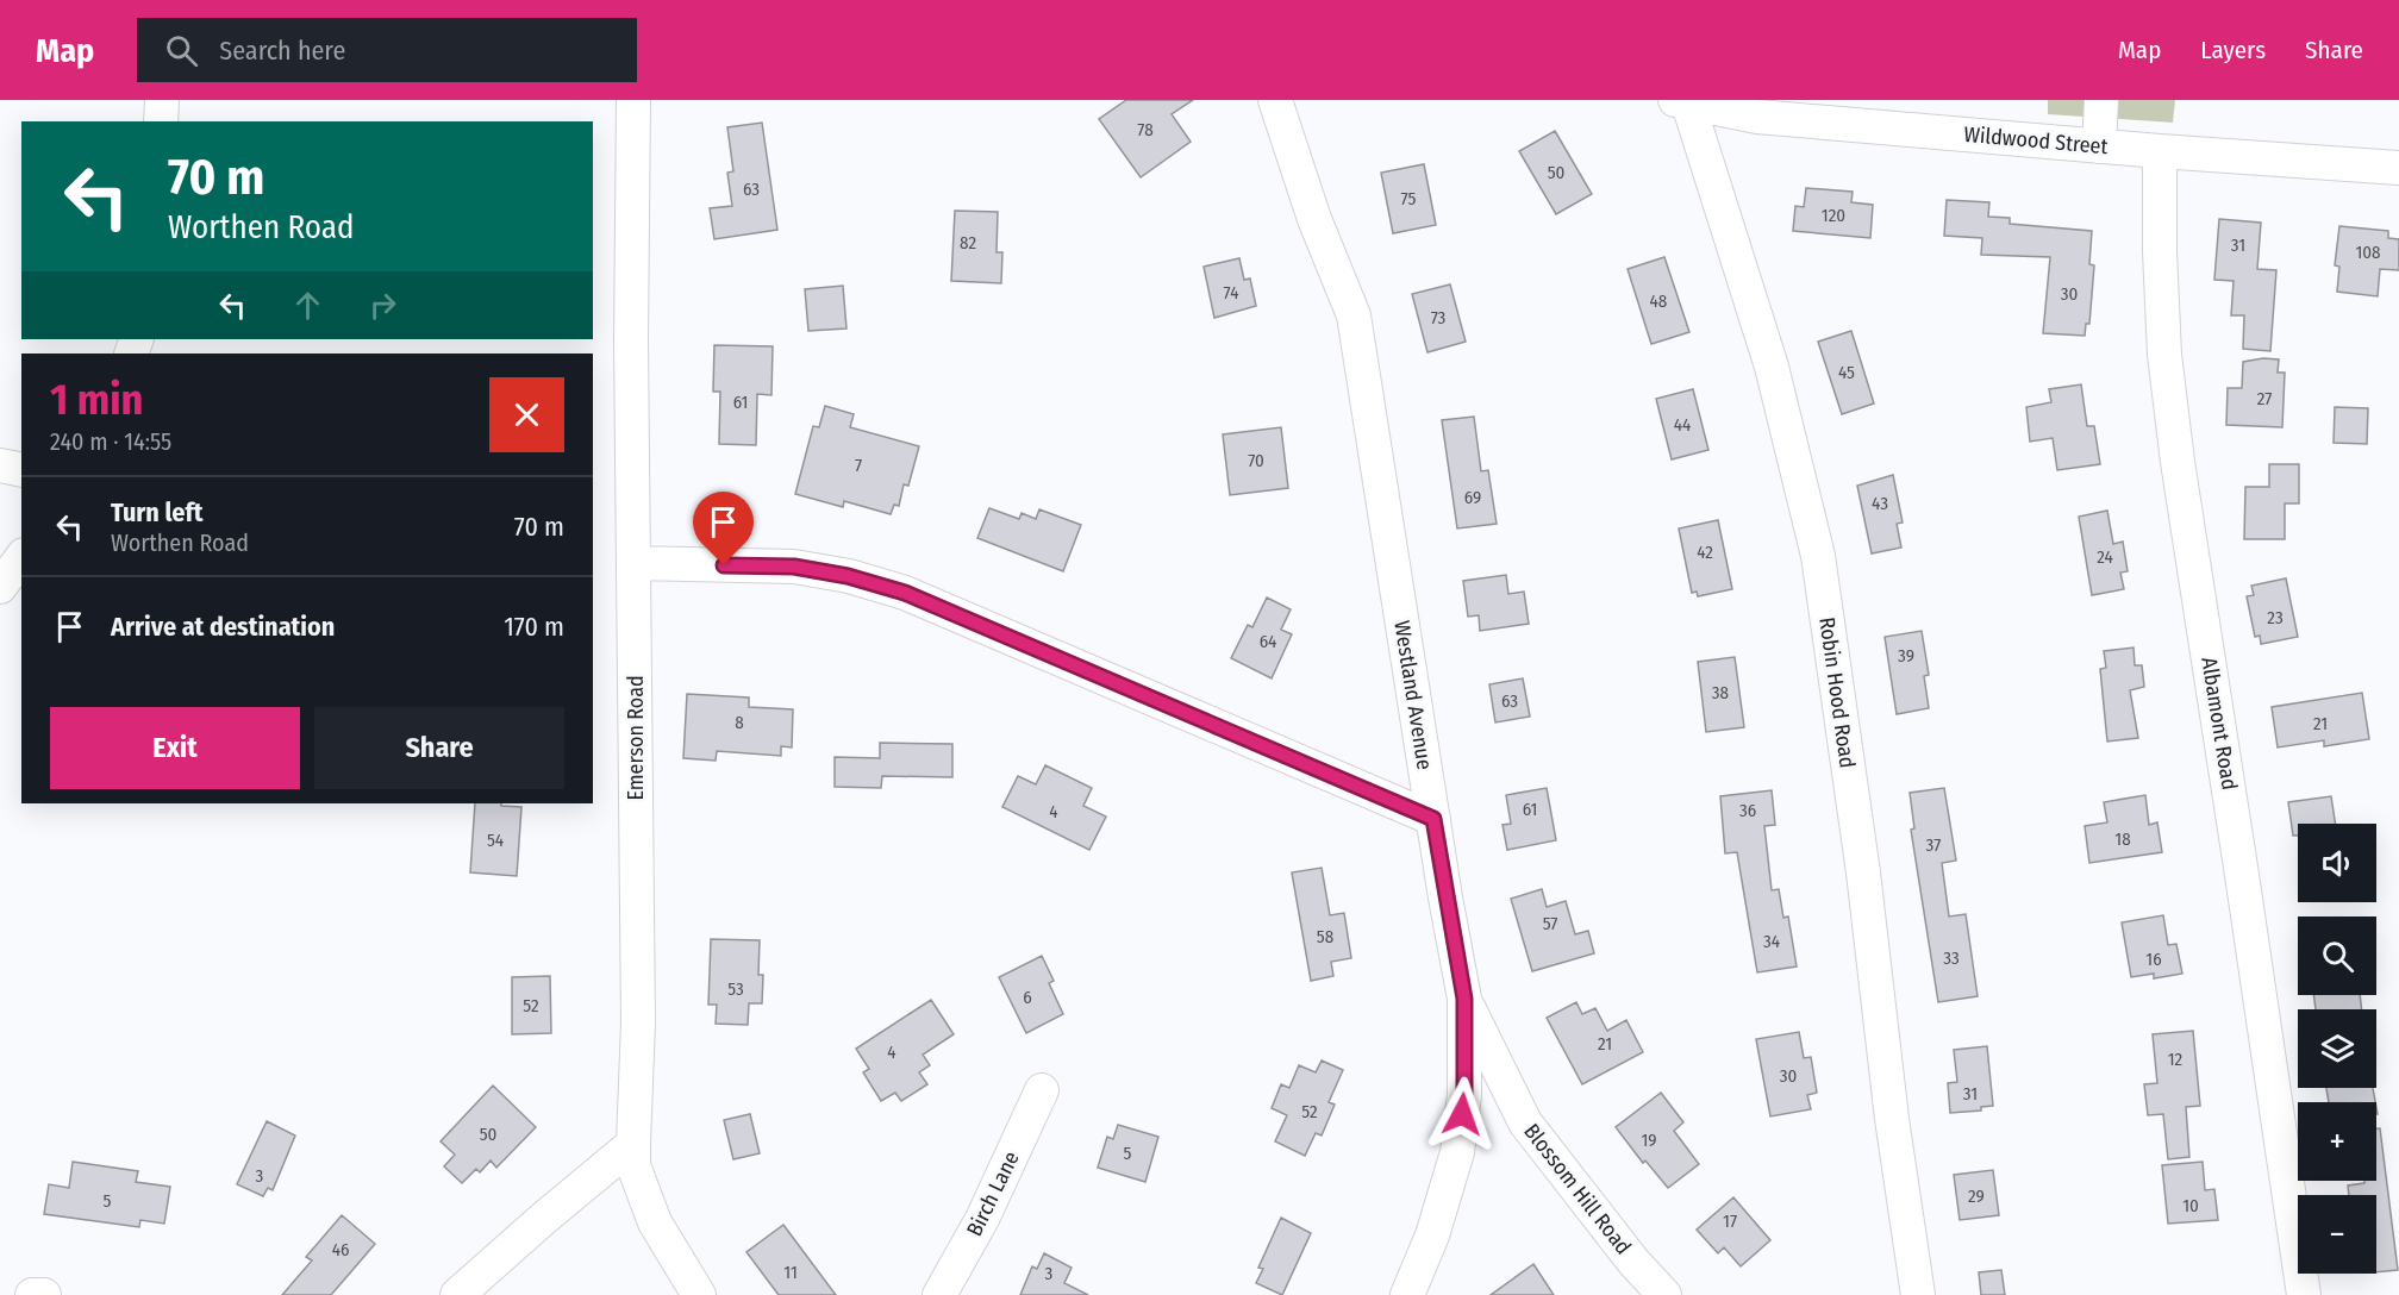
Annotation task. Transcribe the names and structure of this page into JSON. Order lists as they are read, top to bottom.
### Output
{
  "streets": {
    "street": [
      "Wildwood Street",
      "Robin Hood Road",
      "Westland Avenue",
      "Albamont Road",
      "Emerson Road",
      "Blossom Hill Road",
      "Birch Lane"
    ]
  },
  "crossings": [
    ["Wildwood Street", "Robin Hood Road"],
    ["Wildwood Street", "Albamont Road"],
    ["Westland Avenue", "Blossom Hill Road"]
  ],
  "house_numbers": [
    "78",
    "50",
    "63",
    "75",
    "120",
    "82",
    "31",
    "108",
    "74",
    "30",
    "48",
    "73",
    "45",
    "27",
    "61",
    "44",
    "70",
    "7",
    "69",
    "43",
    "42",
    "24",
    "23",
    "64",
    "39",
    "38",
    "63",
    "8",
    "21",
    "61",
    "36",
    "4",
    "18",
    "54",
    "37",
    "57",
    "58",
    "34",
    "33",
    "16",
    "53",
    "6",
    "52",
    "21",
    "4",
    "12",
    "30",
    "31",
    "52",
    "50",
    "19",
    "5",
    "3",
    "29",
    "5",
    "10",
    "17",
    "46",
    "11",
    "3"
  ],
  "page": {
    "header": "Map",
    "search": "Search here",
    "nav": ["Map", "Layers", "Share"],
    "turn": ["70 m", "Worthen Road"],
    "heading": ["1 min", "240 m · 14:55"],
    "list": [
      {
        "name": "Turn left",
        "note": "Worthen Road",
        "value": "70 m"
      },
      {
        "name": "Arrive at destination",
        "value": "170 m"
      }
    ],
    "buttons": ["Exit", "Share"],
    "map_buttons": ["+", "−"]
  }
}
